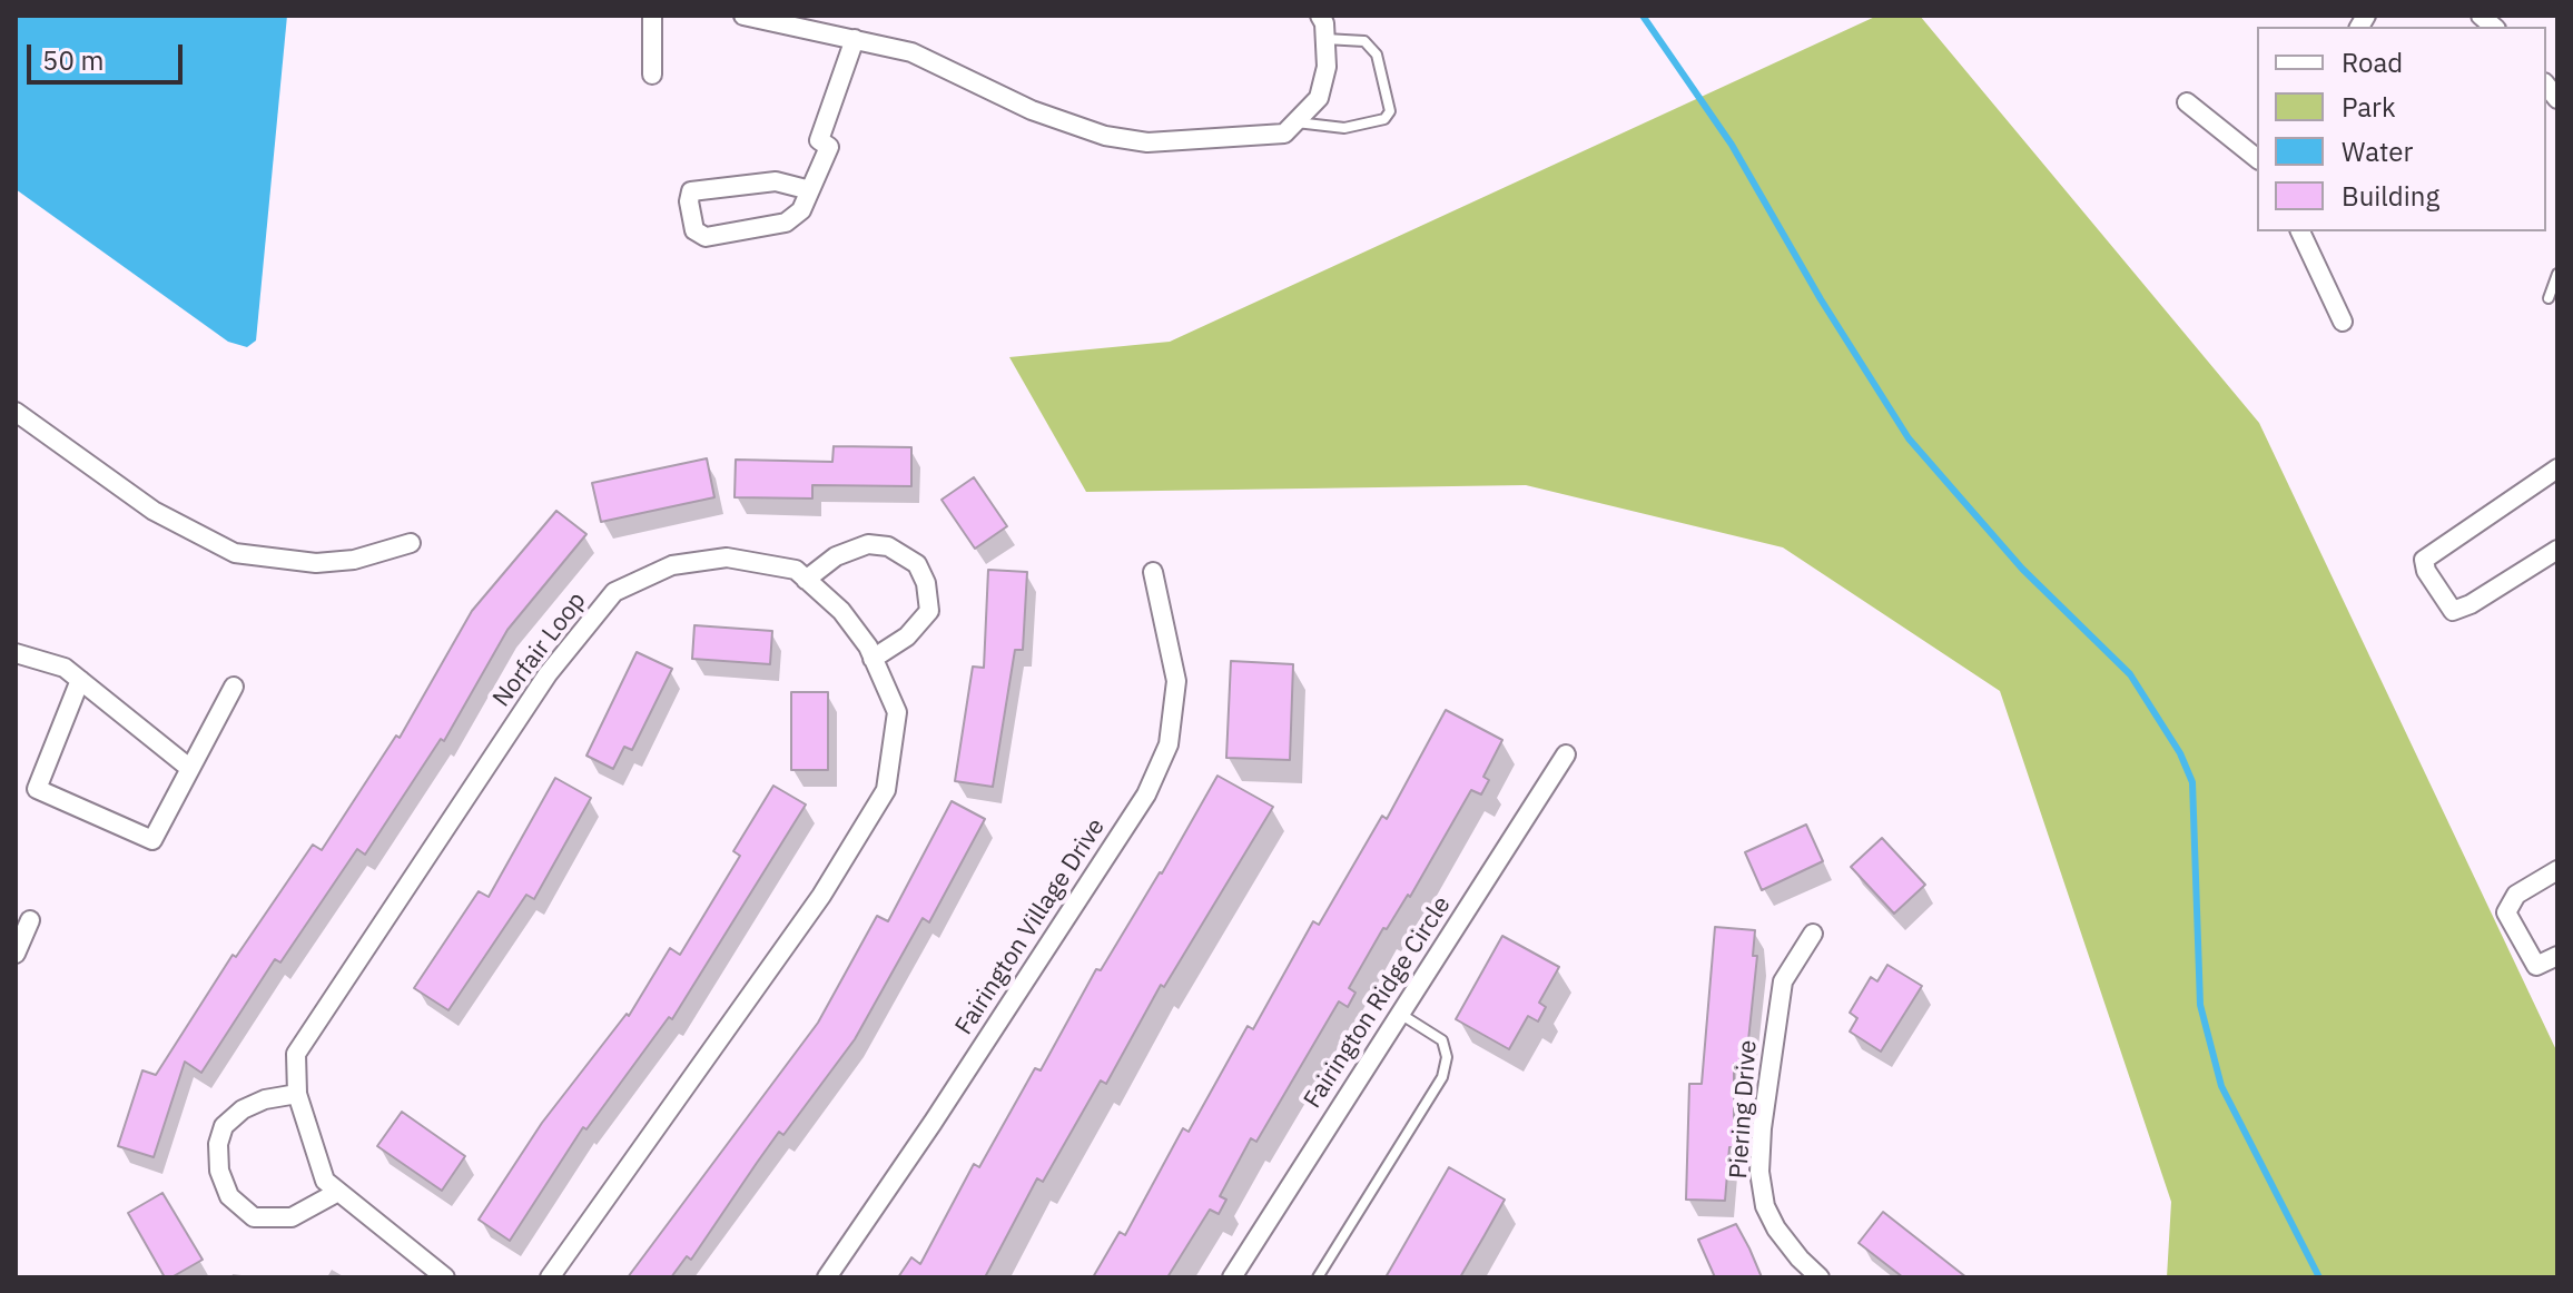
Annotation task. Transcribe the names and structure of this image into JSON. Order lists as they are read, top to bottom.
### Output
{
  "streets": {
    "street": [
      "Norfair Loop",
      "Fairington Village Drive",
      "Fairington Ridge Circle",
      "Piering Drive"
    ]
  },
  "legend": [
    "Road",
    "Park",
    "Water",
    "Building"
  ],
  "scale_bar": "50 m"
}
